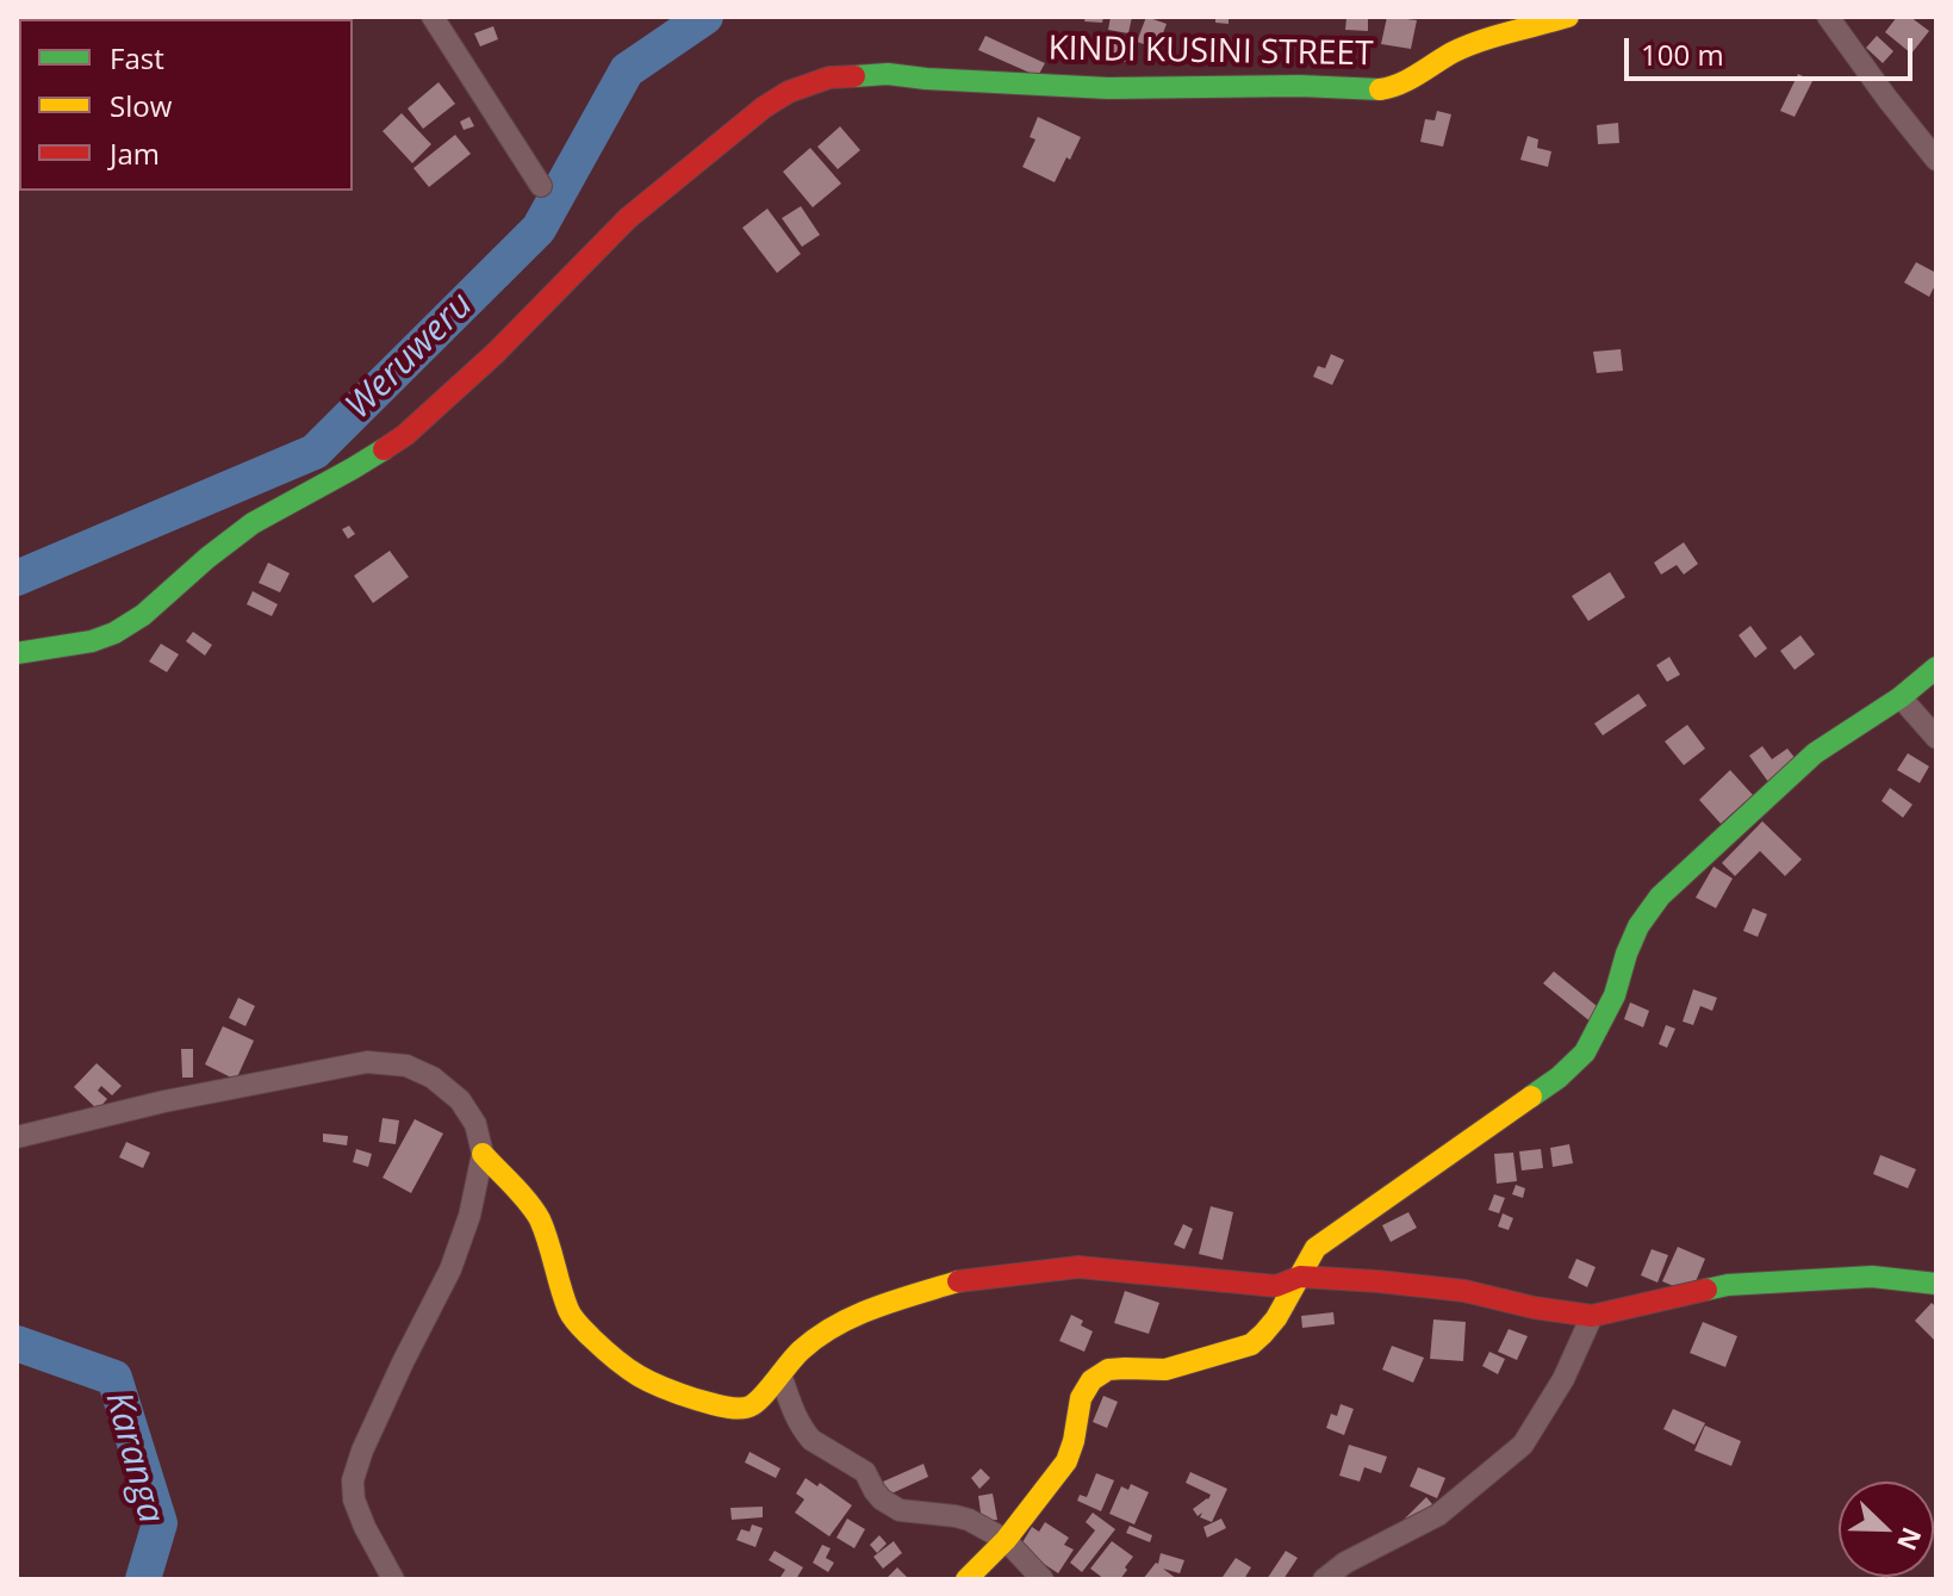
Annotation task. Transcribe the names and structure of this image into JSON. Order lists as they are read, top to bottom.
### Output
{
  "streets": {
    "street": ["KINDI KUSINI STREET"]
  },
  "water": ["Weruweru", "Karanga"],
  "legend": ["Fast", "Slow", "Jam"],
  "scale_bar": "100 m",
  "north": "bottom right"
}
